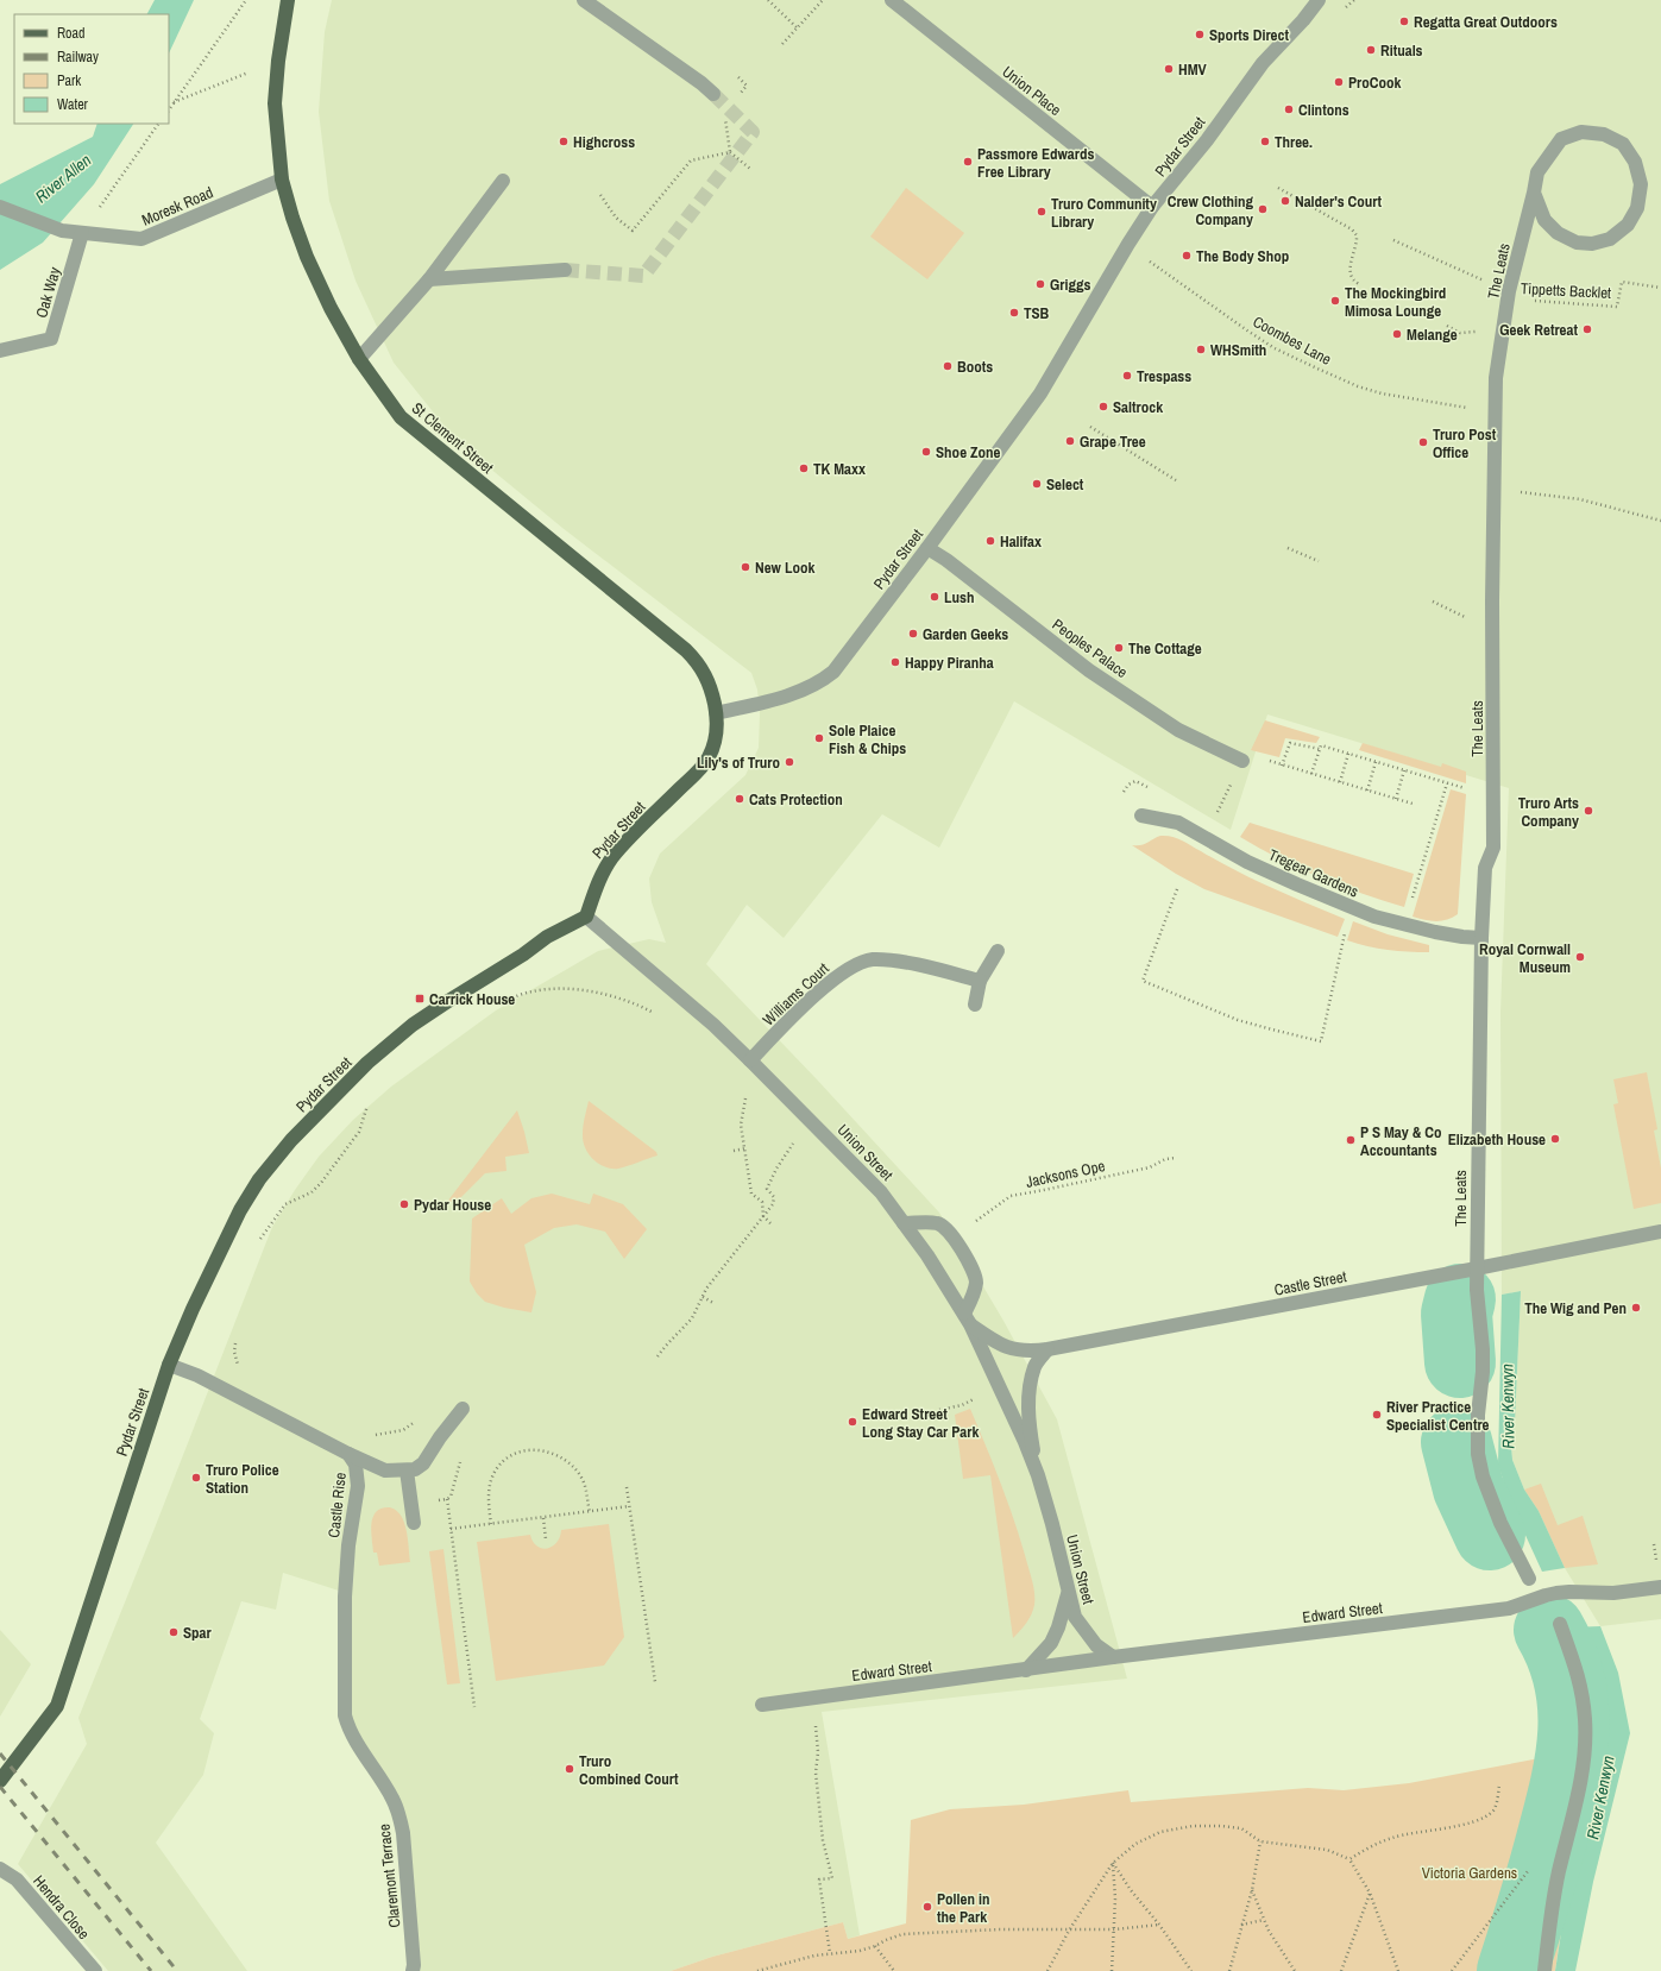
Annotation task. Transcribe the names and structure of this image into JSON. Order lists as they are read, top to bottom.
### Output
{
  "streets": {
    "main road": ["Pydar Street", "St Clement Street"],
    "street": [
      "Union Place",
      "Moresk Road",
      "The Leats",
      "Oak Way",
      "Peoples Palace",
      "Tregear Gardens",
      "Williams Court",
      "Union Street",
      "Castle Street",
      "Castle Rise",
      "Edward Street",
      "Claremont Terrace",
      "Hendra Close"
    ],
    "path": ["Tippetts Backlet", "Coombes Lane", "Jacksons Ope"]
  },
  "crossings": [
    ["Union Place", "Pydar Street"],
    ["Pydar Street", "Coombes Lane"],
    ["Pydar Street", "St Clement Street"],
    ["Pydar Street", "Peoples Palace"],
    ["Pydar Street", "Union Street"],
    ["Pydar Street", "Castle Rise"],
    ["Moresk Road", "Oak Way"],
    ["Moresk Road", "St Clement Street"],
    ["The Leats", "Tippetts Backlet"],
    ["The Leats", "Coombes Lane"],
    ["The Leats", "Tregear Gardens"],
    ["The Leats", "Castle Street"],
    ["Williams Court", "Union Street"],
    ["Union Street", "Castle Street"],
    ["Union Street", "Edward Street"],
    ["Castle Rise", "Claremont Terrace"]
  ],
  "water": ["River Allen", "River Kenwyn"],
  "parks": ["Victoria Gardens"],
  "places": {
    "other": [
      "Regatta Great Outdoors",
      "Sports Direct",
      "Rituals",
      "HMV",
      "ProCook",
      "Clintons",
      "Highcross",
      "Three.",
      "Passmore Edwards Free Library",
      "Nalder's Court",
      "Crew Clothing Company",
      "Truro Community Library",
      "The Body Shop",
      "Griggs",
      "The Mockingbird Mimosa Lounge",
      "TSB",
      "Geek Retreat",
      "Melange",
      "WHSmith",
      "Boots",
      "Trespass",
      "Saltrock",
      "Grape Tree",
      "Truro Post Office",
      "Shoe Zone",
      "TK Maxx",
      "Select",
      "Halifax",
      "New Look",
      "Lush",
      "Garden Geeks",
      "The Cottage",
      "Happy Piranha",
      "Sole Plaice Fish & Chips",
      "Lily's of Truro",
      "Cats Protection",
      "Truro Arts Company",
      "Royal Cornwall Museum",
      "Elizabeth House",
      "P S May & Co Accountants",
      "Pydar House",
      "The Wig and Pen",
      "River Practice Specialist Centre",
      "Edward Street Long Stay Car Park",
      "Truro Police Station",
      "Spar",
      "Truro Combined Court",
      "Pollen in the Park"
    ],
    "transit": ["Carrick House"]
  },
  "legend": [
    "Road",
    "Railway",
    "Park",
    "Water"
  ]
}
